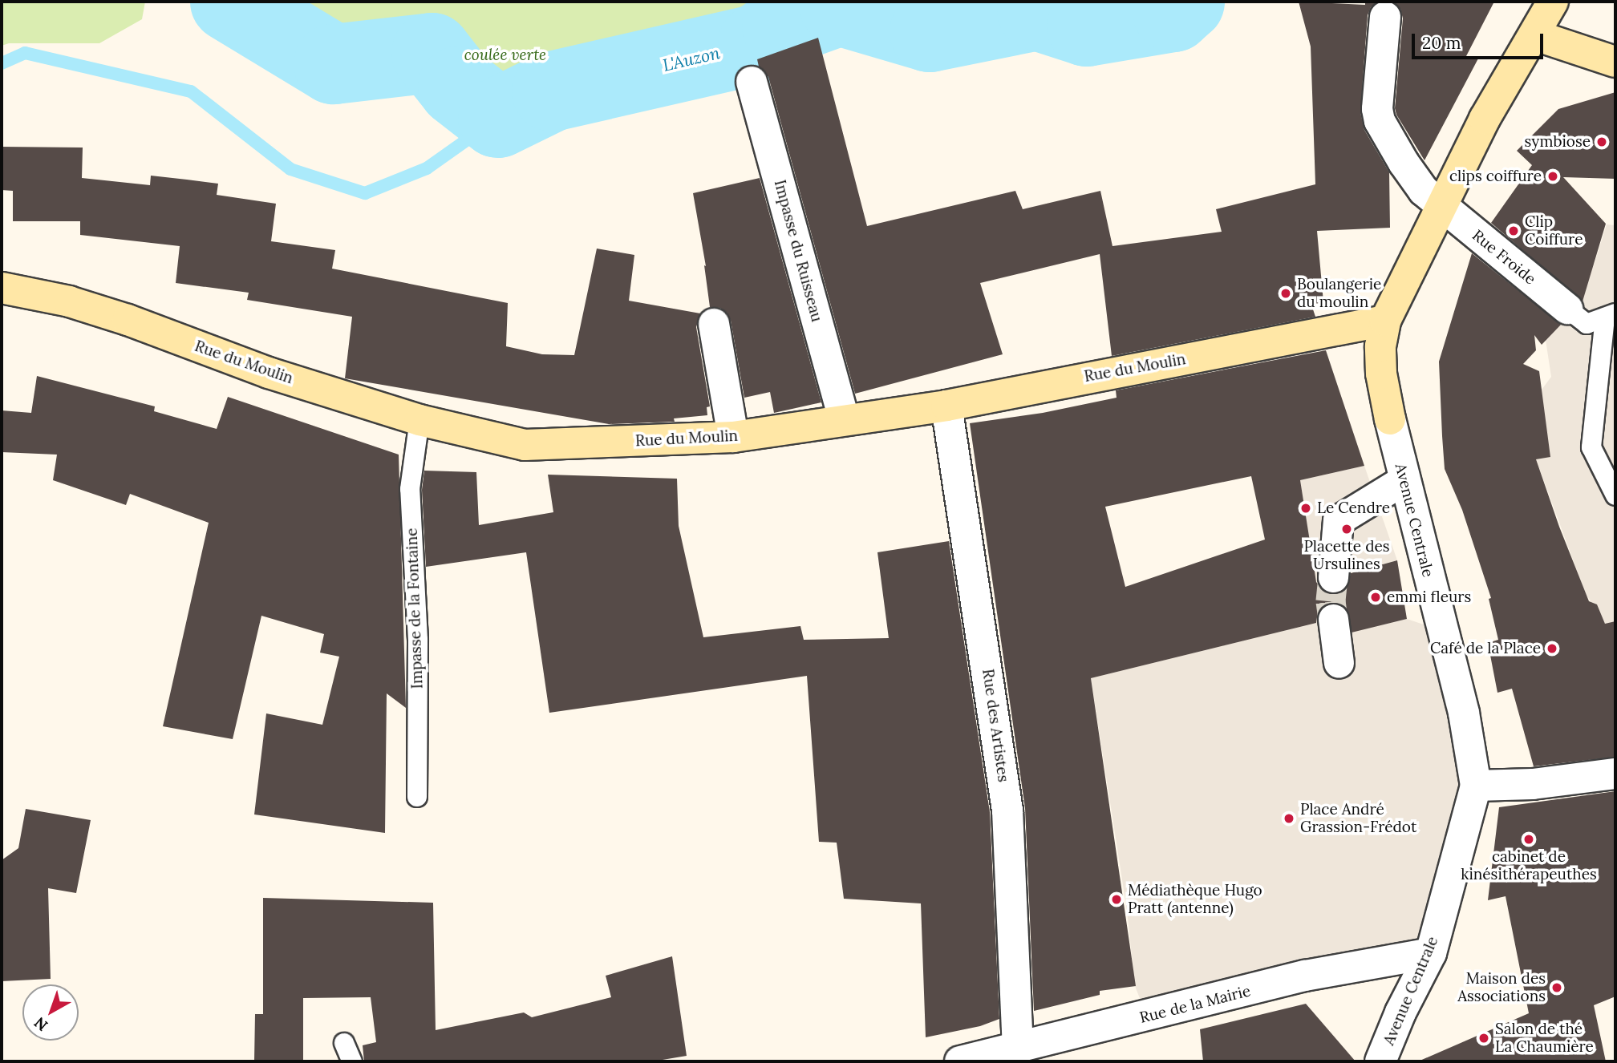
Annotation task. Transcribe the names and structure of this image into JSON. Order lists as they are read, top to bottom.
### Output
{
  "streets": {
    "main road": ["Rue du Moulin", "Avenue Centrale"],
    "street": [
      "Impasse du Ruisseau",
      "Rue Froide",
      "Rue des Artistes",
      "Rue de la Mairie"
    ],
    "lane": ["Impasse de la Fontaine"]
  },
  "crossings": [
    ["Impasse du Ruisseau", "Rue du Moulin"],
    ["Rue Froide", "Avenue Centrale"],
    ["Rue du Moulin", "Avenue Centrale"],
    ["Rue du Moulin", "Impasse de la Fontaine"],
    ["Rue du Moulin", "Rue des Artistes"],
    ["Avenue Centrale", "Rue de la Mairie"],
    ["Rue des Artistes", "Rue de la Mairie"]
  ],
  "water": ["L'Auzon"],
  "parks": ["coulée verte"],
  "places": [
    "symbiose",
    "clips coiffure",
    "Clip Coiffure",
    "Boulangerie du moulin",
    "Le Cendre",
    "Placette des Ursulines",
    "emmi fleurs",
    "Café de la Place",
    "Place André Grassion-Frédot",
    "cabinet de kinésithérapeuthes",
    "Médiathèque Hugo Pratt (antenne)",
    "Maison des Associations",
    "Salon de thé La Chaumière"
  ],
  "scale_bar": "20 m",
  "north": "bottom left"
}
